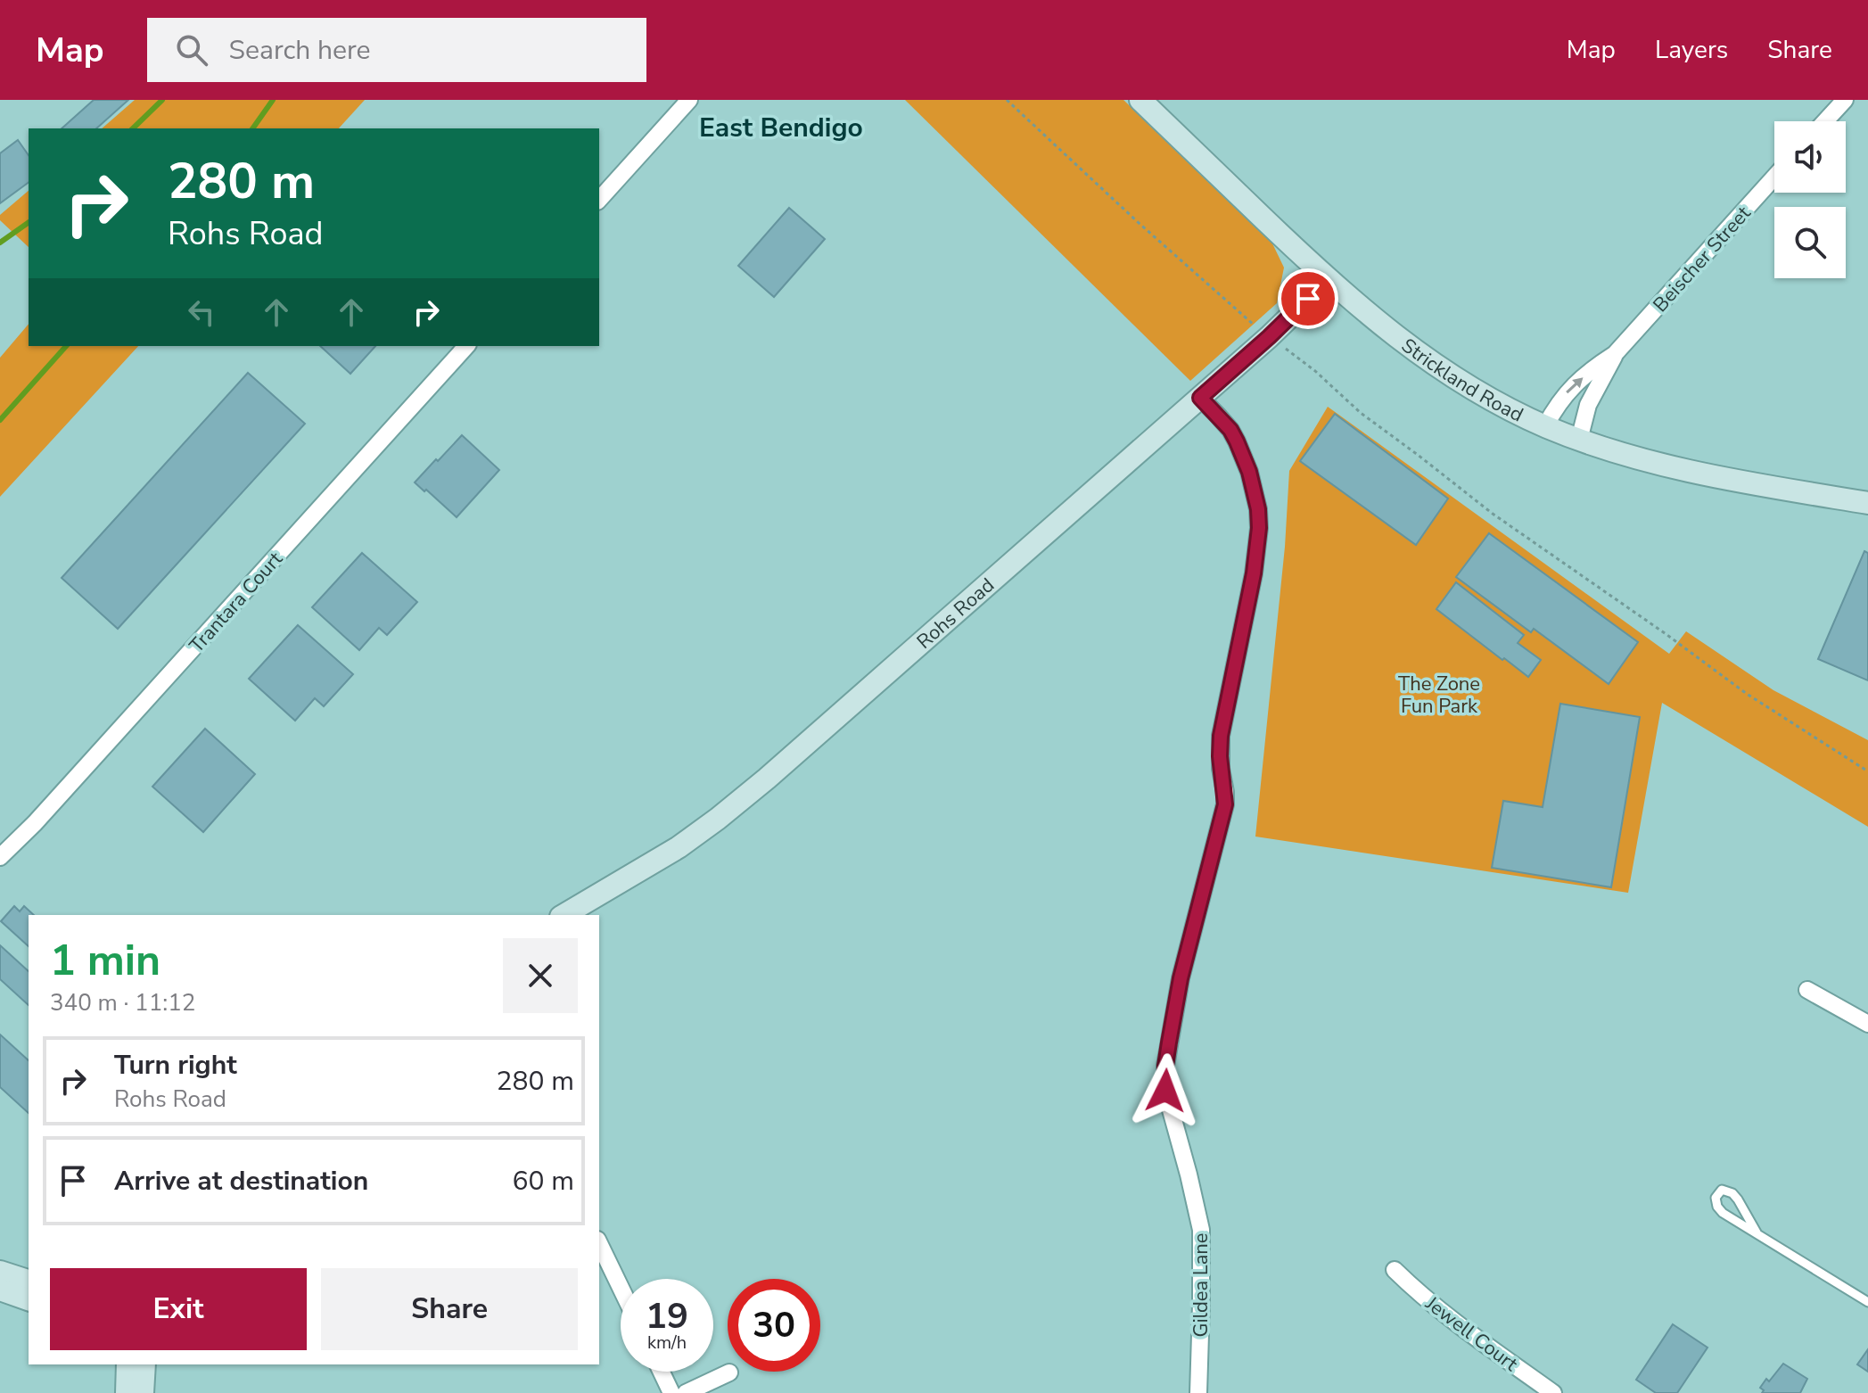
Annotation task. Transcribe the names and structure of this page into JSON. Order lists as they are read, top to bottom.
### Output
{
  "streets": {
    "main road": ["Strickland Road", "Rohs Road"],
    "street": [
      "Beischer Street",
      "Trantara Court",
      "Gildea Lane",
      "Jewell Court"
    ]
  },
  "crossings": [
    ["Beischer Street", "Strickland Road"],
    ["Strickland Road", "Rohs Road"],
    ["Rohs Road", "Gildea Lane"]
  ],
  "districts": ["East Bendigo"],
  "parks": ["The Zone Fun Park"],
  "page": {
    "header": "Map",
    "search": "Search here",
    "nav": ["Map", "Layers", "Share"],
    "turn": ["280 m", "Rohs Road"],
    "heading": ["1 min", "340 m · 11:12"],
    "list": [
      {
        "name": "Turn right",
        "note": "Rohs Road",
        "value": "280 m"
      },
      {
        "name": "Arrive at destination",
        "value": "60 m"
      }
    ],
    "buttons": ["Exit", "Share"],
    "speed": "19 km/h",
    "limit": "30"
  }
}
